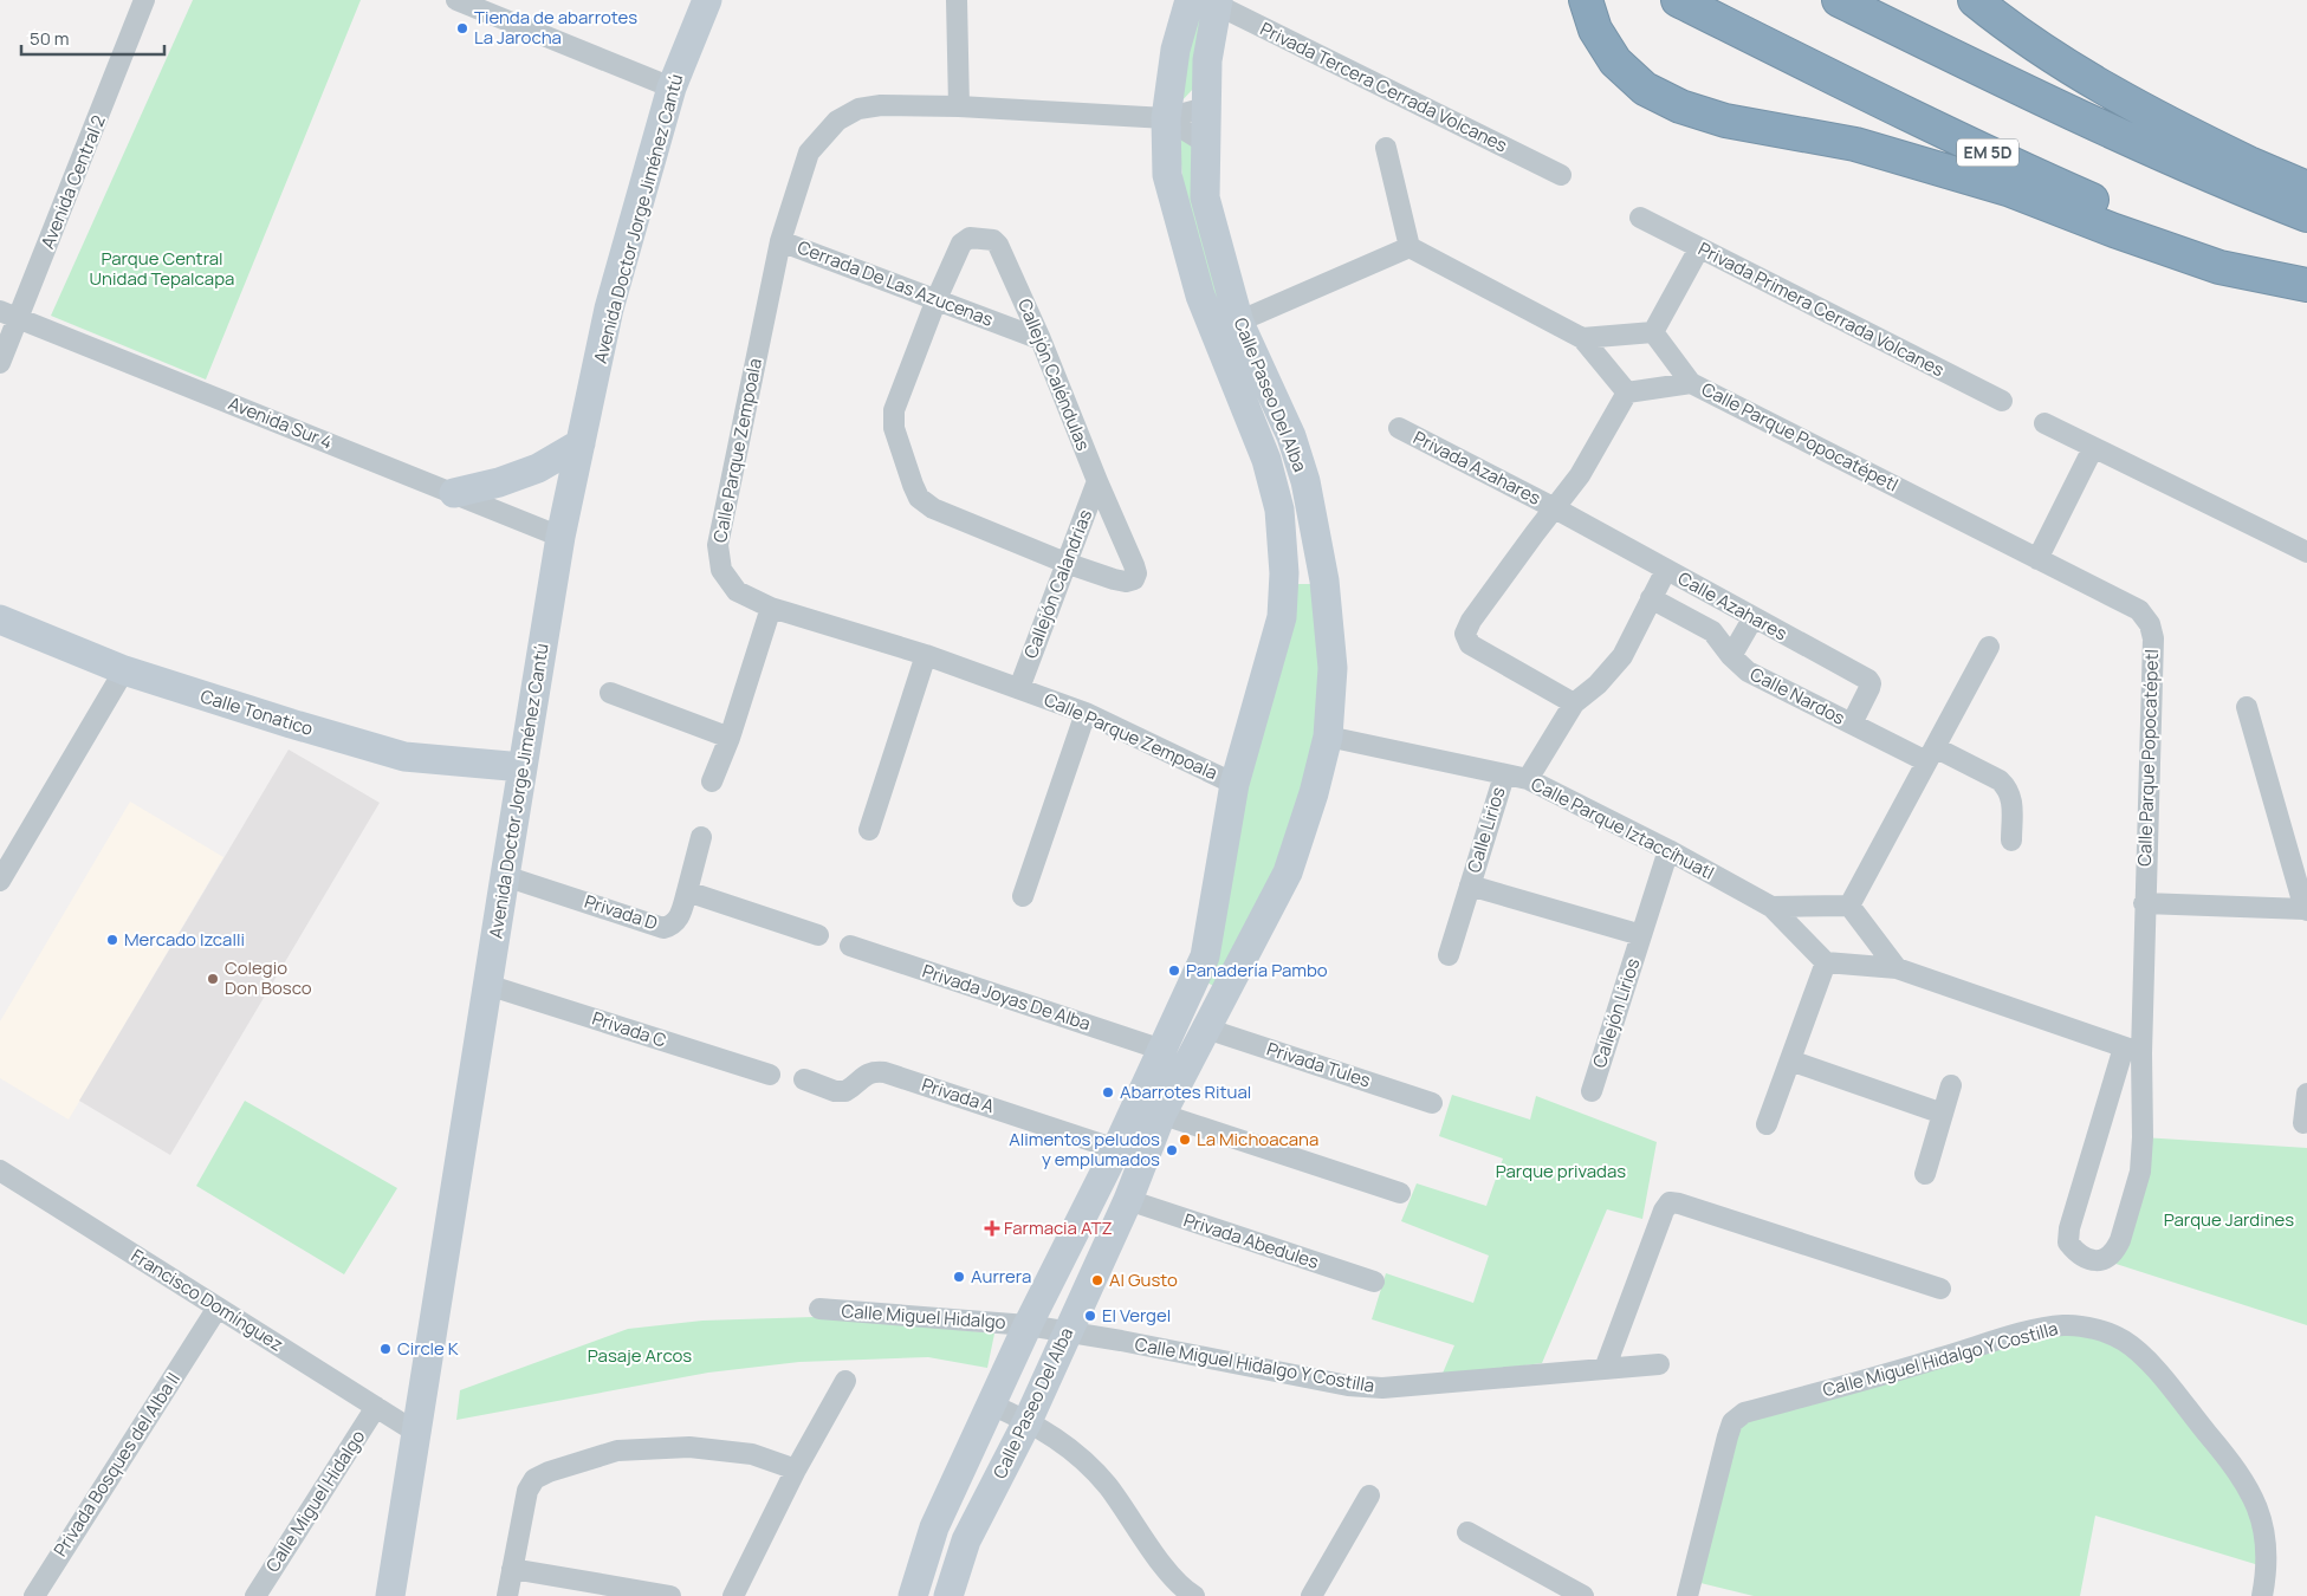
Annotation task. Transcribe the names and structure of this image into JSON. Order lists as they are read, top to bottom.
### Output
{
  "streets": {
    "highway": ["EM 5D"],
    "street": [
      "Privada Tercera Cerrada Volcanes",
      "Avenida Central 2",
      "Avenida Doctor Jorge Jiménez Cantú",
      "Cerrada De Las Azucenas",
      "Privada Primera Cerrada Volcanes",
      "Callejón Caléndulas",
      "Calle Paseo Del Alba",
      "Avenida Sur 4",
      "Calle Parque Popocatépetl",
      "Calle Parque Zempoala",
      "Privada Azahares",
      "Callejón Calandrias",
      "Calle Azahares",
      "Calle Nardos",
      "Calle Tonatico",
      "Calle Parque Iztaccíhuatl",
      "Calle Lirios",
      "Privada D",
      "Privada Joyas De Alba",
      "Callejón Lirios",
      "Privada C",
      "Privada Tules",
      "Privada A",
      "Privada Abedules",
      "Francisco Domínguez",
      "Calle Miguel Hidalgo",
      "Calle Miguel Hidalgo Y Costilla",
      "Privada Bosques del Alba II"
    ]
  },
  "crossings": [
    ["Privada Tercera Cerrada Volcanes", "Calle Paseo Del Alba"],
    ["Avenida Central 2", "Avenida Sur 4"],
    ["Avenida Doctor Jorge Jiménez Cantú", "Avenida Sur 4"],
    ["Avenida Doctor Jorge Jiménez Cantú", "Calle Tonatico"],
    ["Avenida Doctor Jorge Jiménez Cantú", "Privada D"],
    ["Avenida Doctor Jorge Jiménez Cantú", "Privada C"],
    ["Avenida Doctor Jorge Jiménez Cantú", "Francisco Domínguez"],
    ["Cerrada De Las Azucenas", "Callejón Caléndulas"],
    ["Cerrada De Las Azucenas", "Calle Parque Zempoala"],
    ["Callejón Caléndulas", "Callejón Calandrias"],
    ["Calle Paseo Del Alba", "Calle Parque Zempoala"],
    ["Calle Paseo Del Alba", "Calle Parque Iztaccíhuatl"],
    ["Calle Paseo Del Alba", "Privada Joyas De Alba"],
    ["Calle Paseo Del Alba", "Privada Tules"],
    ["Calle Paseo Del Alba", "Privada A"],
    ["Calle Paseo Del Alba", "Privada Abedules"],
    ["Calle Paseo Del Alba", "Calle Miguel Hidalgo"],
    ["Calle Paseo Del Alba", "Calle Miguel Hidalgo Y Costilla"],
    ["Calle Parque Zempoala", "Callejón Calandrias"],
    ["Privada Azahares", "Calle Azahares"],
    ["Calle Azahares", "Calle Nardos"],
    ["Calle Parque Iztaccíhuatl", "Calle Lirios"],
    ["Francisco Domínguez", "Calle Miguel Hidalgo"],
    ["Francisco Domínguez", "Privada Bosques del Alba II"],
    ["Calle Miguel Hidalgo", "Calle Miguel Hidalgo Y Costilla"]
  ],
  "parks": [
    "Parque Central Unidad Tepalcapa",
    "Parque privadas",
    "Parque Jardines",
    "Pasaje Arcos"
  ],
  "places": {
    "other": [
      "Tienda de abarrotes La Jarocha",
      "Mercado Izcalli",
      "Panadería Pambo",
      "Colegio Don Bosco",
      "Abarrotes Ritual",
      "La Michoacana",
      "Alimentos peludos y emplumados",
      "Aurrera",
      "Al Gusto",
      "El Vergel",
      "Circle K"
    ],
    "health": ["Farmacia ATZ"]
  },
  "scale_bar": "50 m"
}
